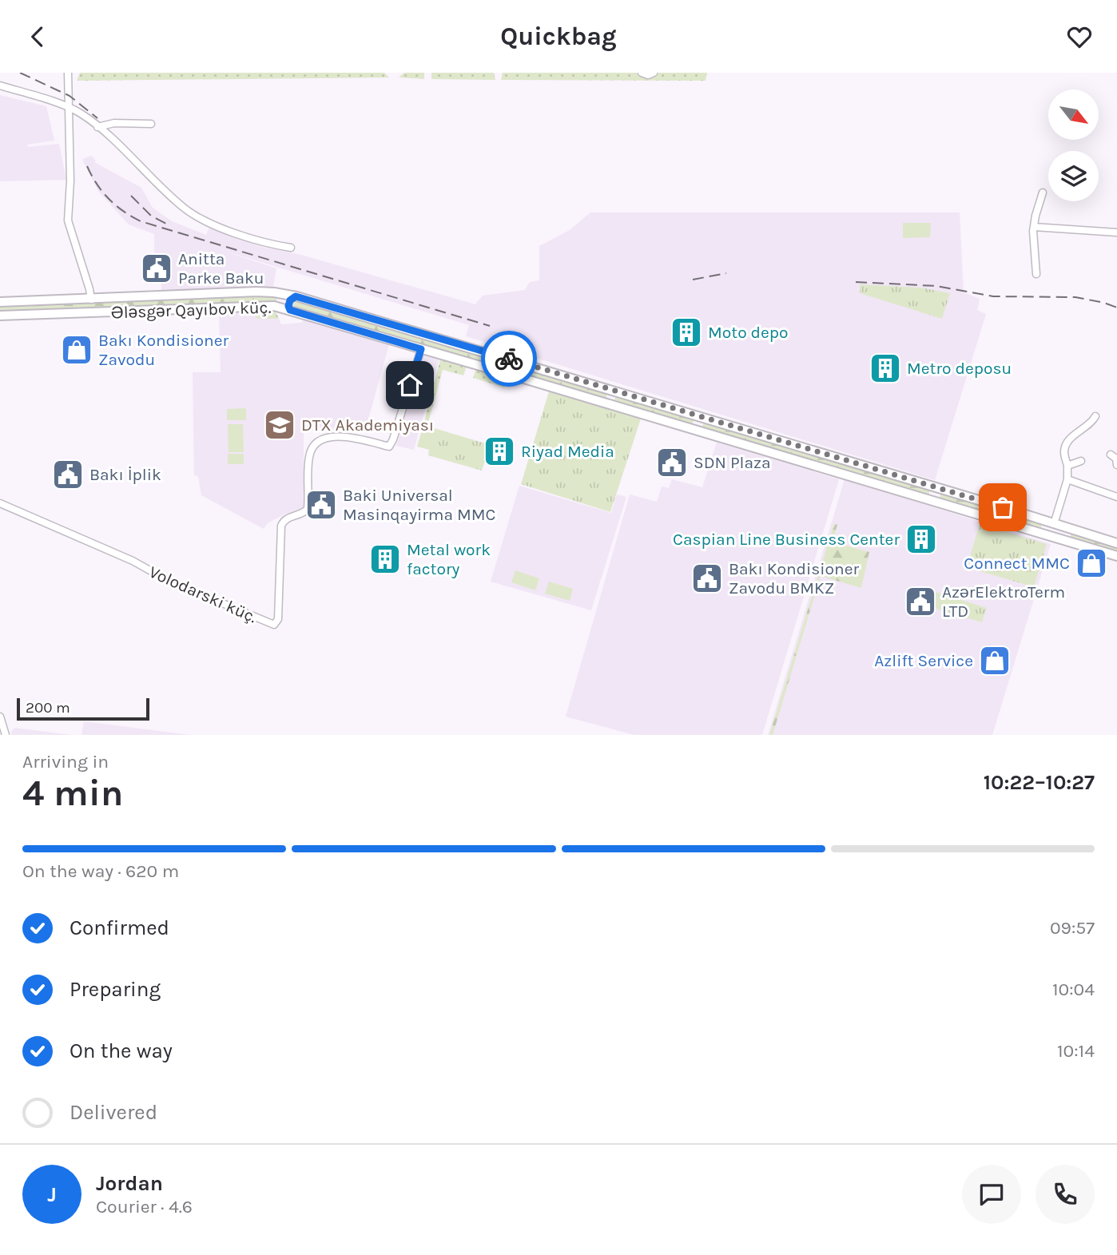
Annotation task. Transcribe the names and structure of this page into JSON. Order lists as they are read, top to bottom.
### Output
{
  "streets": {
    "main road": ["Ələsgər Qayıbov küç."],
    "street": ["Volodarski küç."]
  },
  "crossings": [
    ["Ələsgər Qayıbov küç.", "Volodarski küç."]
  ],
  "places": {
    "public building": [
      "Anitta Parke Baku",
      "SDN Plaza",
      "Bakı İplik",
      "Baki Universal Masinqayirma MMC",
      "Bakı Kondisioner Zavodu BMKZ",
      "AzərElektroTerm LTD"
    ],
    "building": [
      "Moto depo",
      "Metro deposu",
      "Riyad Media",
      "Caspian Line Business Center",
      "Metal work factory"
    ],
    "shop": ["Bakı Kondisioner Zavodu", "Connect MMC", "Azlift Service"],
    "school or university": ["DTX Akademiyası"]
  },
  "scale_bar": "200 m",
  "north": "bottom right",
  "page": {
    "header": "Quickbag",
    "scale": "200 m",
    "heading": ["4 min", "Arriving in", "10:22–10:27"],
    "panel": ["Jordan", "Courier · 4.6"],
    "bar": "On the way · 620 m",
    "list": [
      ["Confirmed", "09:57"],
      ["Preparing", "10:04"],
      ["On the way", "10:14"],
      "Delivered"
    ],
    "round": "J"
  }
}
